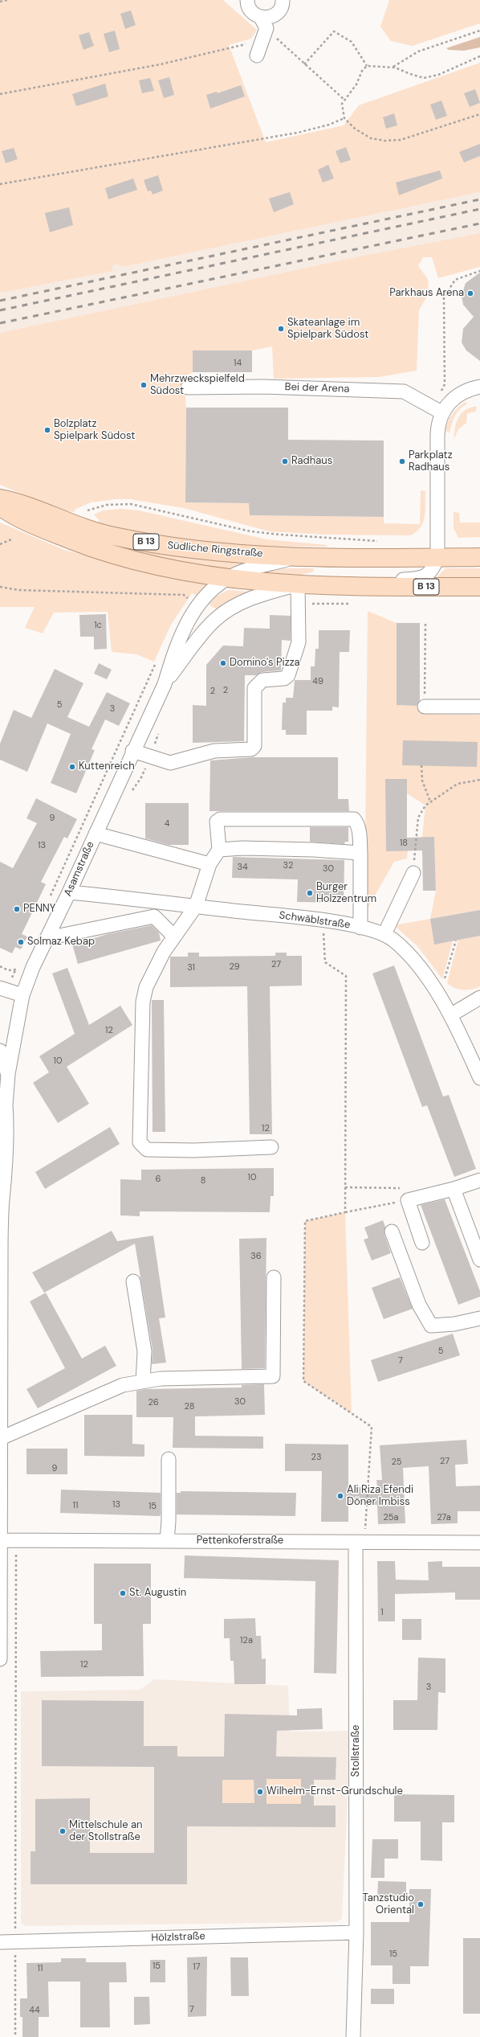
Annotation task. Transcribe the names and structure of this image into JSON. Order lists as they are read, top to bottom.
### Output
{
  "streets": {
    "main road": ["B 13", "Südliche Ringstraße"],
    "street": [
      "Bei der Arena",
      "Asamstraße",
      "Schwäblstraße",
      "Pettenkoferstraße",
      "Stollstraße",
      "Hölzlstraße"
    ]
  },
  "crossings": [
    ["B 13", "Asamstraße"],
    ["Südliche Ringstraße", "Asamstraße"],
    ["Asamstraße", "Schwäblstraße"],
    ["Asamstraße", "Pettenkoferstraße"],
    ["Pettenkoferstraße", "Stollstraße"],
    ["Stollstraße", "Hölzlstraße"]
  ],
  "places": [
    "Parkhaus Arena",
    "Skateanlage im Spielpark Südost",
    "Mehrzweckspielfeld Südost",
    "Bolzplatz Spielpark Südost",
    "Radhaus",
    "Parkplatz Radhaus",
    "Domino's Pizza",
    "Kuttenreich",
    "Burger Holzzentrum",
    "PENNY",
    "Solmaz Kebap",
    "Ali Riza Efendi Döner Imbiss",
    "St. Augustin",
    "Wilhelm-Ernst-Grundschule",
    "Mittelschule an der Stollstraße",
    "Tanzstudio Oriental"
  ],
  "house_numbers": [
    "14",
    "1c",
    "49",
    "2",
    "2",
    "5",
    "3",
    "9",
    "4",
    "18",
    "13",
    "32",
    "34",
    "30",
    "27",
    "29",
    "31",
    "12",
    "10",
    "12",
    "10",
    "6",
    "8",
    "36",
    "5",
    "7",
    "30",
    "26",
    "28",
    "23",
    "27",
    "25",
    "9",
    "13",
    "11",
    "15",
    "25a",
    "27a",
    "1",
    "12a",
    "12",
    "3",
    "15",
    "15",
    "17",
    "11",
    "7",
    "44"
  ]
}
